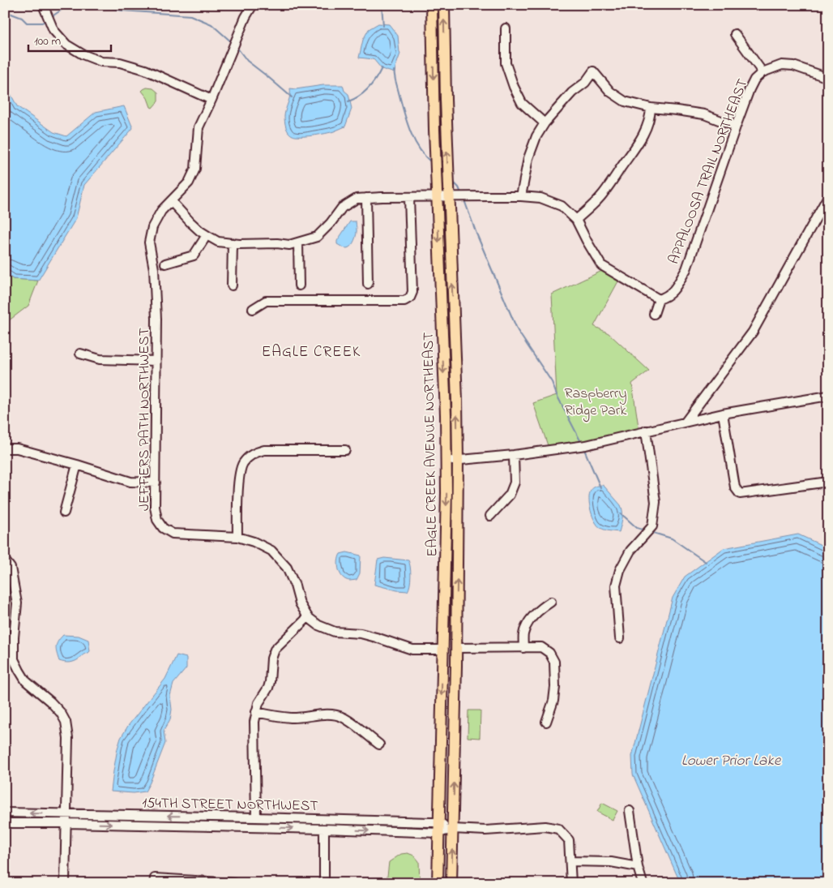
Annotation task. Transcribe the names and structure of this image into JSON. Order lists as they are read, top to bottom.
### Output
{
  "streets": {
    "main road": ["EAGLE CREEK AVENUE NORTHEAST"],
    "street": ["APPALOOSA TRAIL NORTHEAST", "JEFFERS PATH NORTHWEST", "154TH STREET NORTHWEST"]
  },
  "crossings": [
    ["EAGLE CREEK AVENUE NORTHEAST", "154TH STREET NORTHWEST"]
  ],
  "districts": ["EAGLE CREEK"],
  "water": ["Lower Prior Lake"],
  "parks": ["Raspberry Ridge Park"],
  "scale_bar": "100 m"
}
